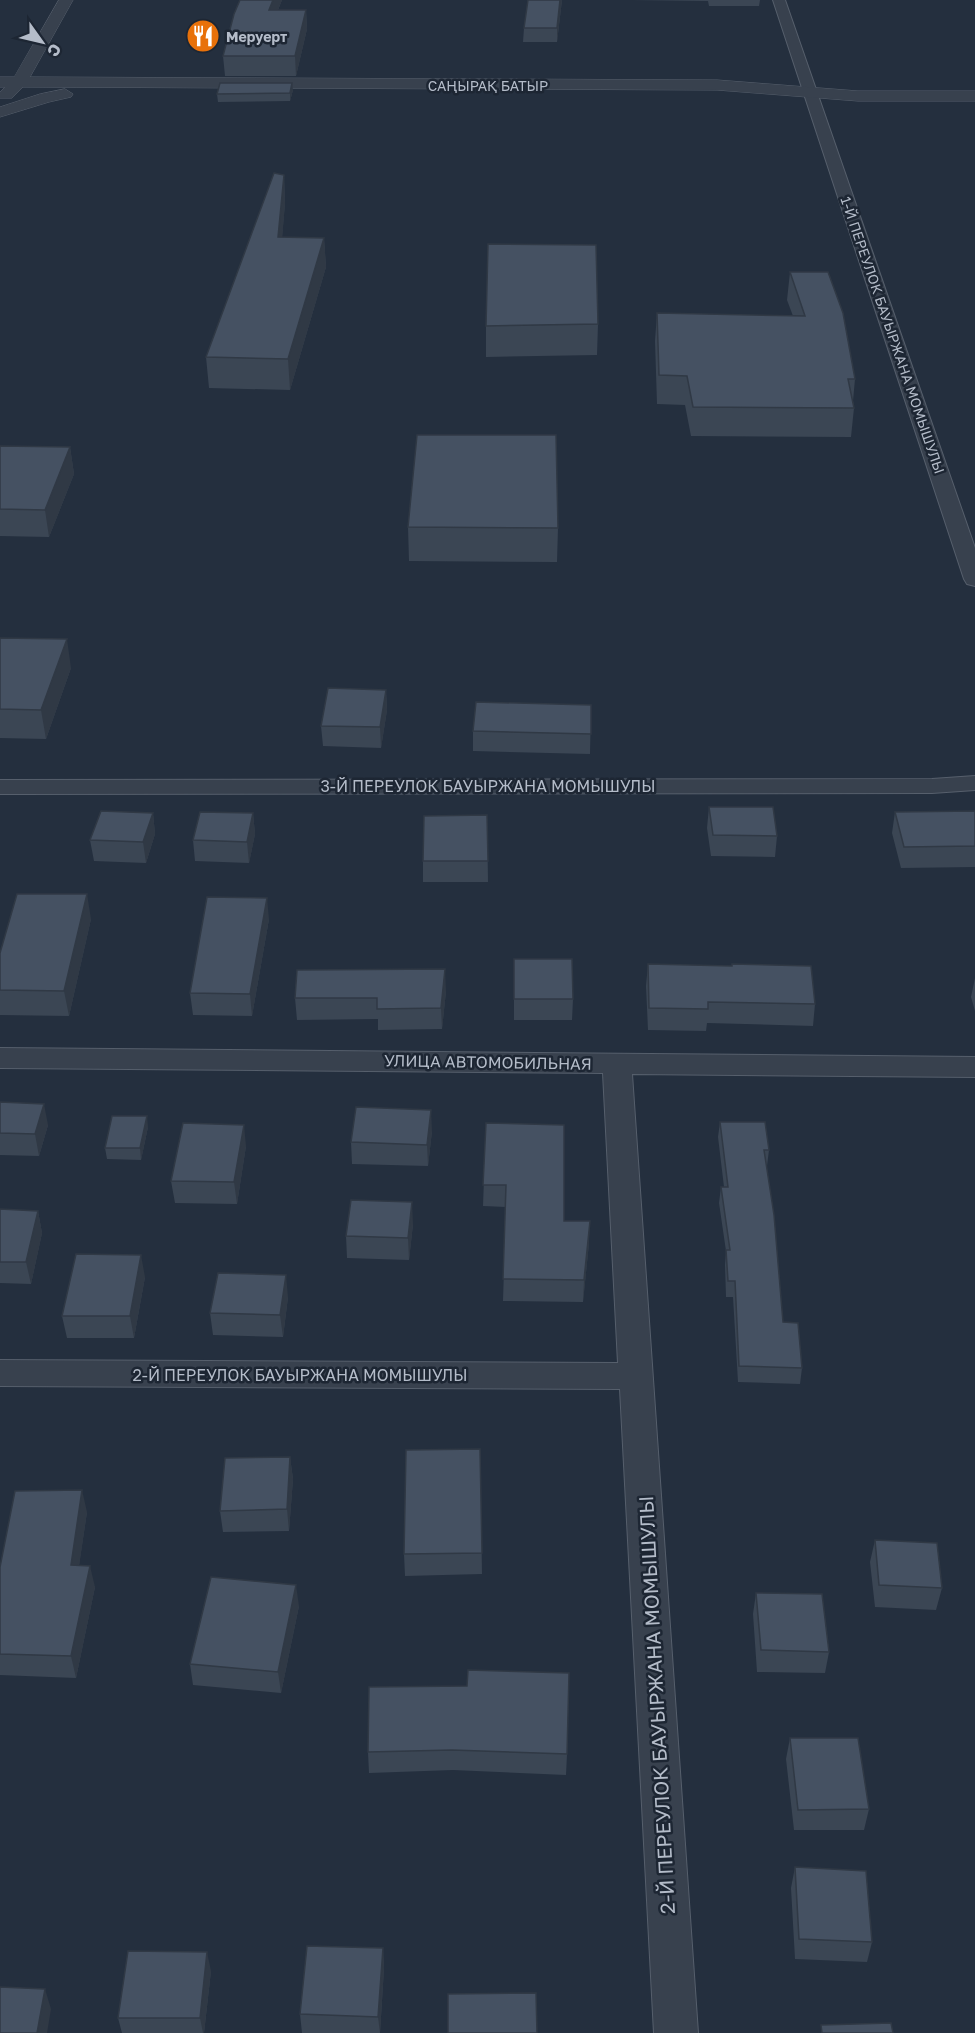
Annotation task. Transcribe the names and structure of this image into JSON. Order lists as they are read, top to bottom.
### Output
{
  "streets": {
    "street": [
      "САҢЫРАҚ БАТЫР",
      "1-Й ПЕРЕУЛОК БАУЫРЖАНА МОМЫШУЛЫ",
      "3-Й ПЕРЕУЛОК БАУЫРЖАНА МОМЫШУЛЫ",
      "УЛИЦА АВТОМОБИЛЬНАЯ",
      "2-Й ПЕРЕУЛОК БАУЫРЖАНА МОМЫШУЛЫ"
    ]
  },
  "crossings": [
    ["САҢЫРАҚ БАТЫР", "1-Й ПЕРЕУЛОК БАУЫРЖАНА МОМЫШУЛЫ"],
    ["УЛИЦА АВТОМОБИЛЬНАЯ", "2-Й ПЕРЕУЛОК БАУЫРЖАНА МОМЫШУЛЫ"]
  ],
  "places": {
    "restaurant": ["Меруерт"]
  },
  "north": "bottom right"
}
